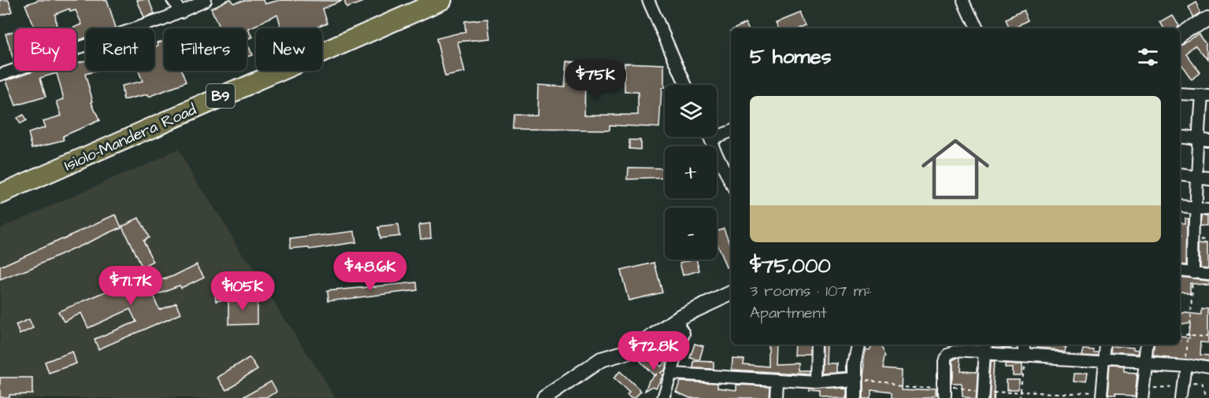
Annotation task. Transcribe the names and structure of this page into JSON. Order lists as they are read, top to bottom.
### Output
{
  "streets": {
    "highway": ["B9", "Isiolo-Mandera Road"]
  },
  "page": {
    "chip": [
      "Buy",
      "Rent",
      "Filters",
      "New"
    ],
    "heading": "5 homes",
    "price": [
      "$75K",
      "$48.6K",
      "$71.7K",
      "$105K",
      "$72.8K"
    ],
    "map_buttons": ["+", "−"],
    "list": [
      {
        "name": "$75,000",
        "note": "3 rooms · 107 m² · Apartment"
      }
    ]
  }
}
